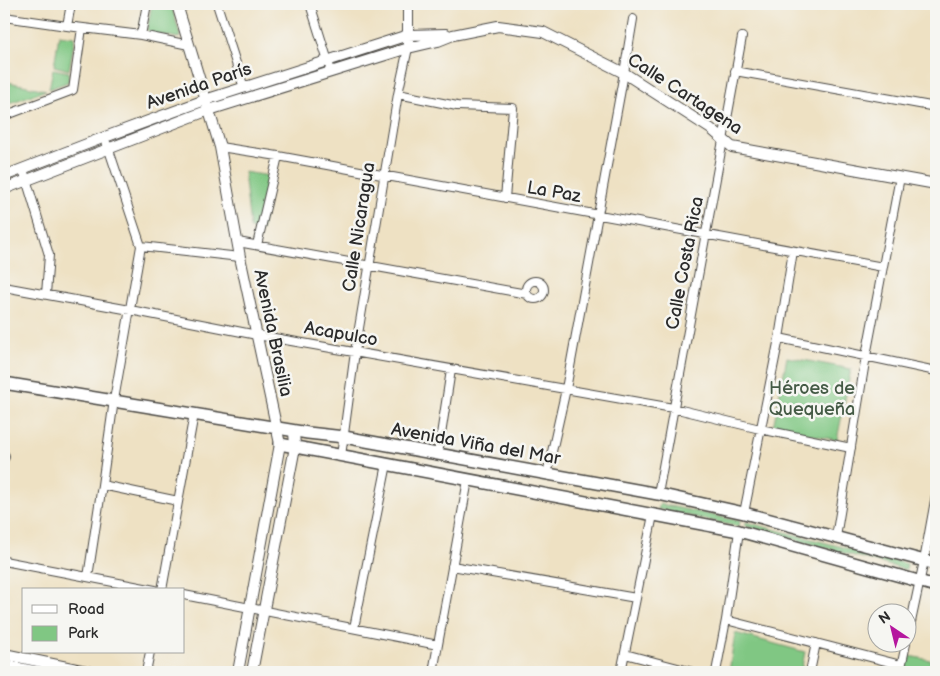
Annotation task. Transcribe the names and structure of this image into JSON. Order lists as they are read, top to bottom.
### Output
{
  "streets": {
    "main road": ["Avenida Viña del Mar"],
    "street": [
      "Avenida París",
      "Calle Cartagena",
      "La Paz",
      "Calle Nicaragua",
      "Calle Costa Rica",
      "Avenida Brasilia",
      "Acapulco"
    ]
  },
  "crossings": [
    ["Avenida París", "Calle Cartagena"],
    ["Avenida París", "Calle Nicaragua"],
    ["Avenida París", "Avenida Brasilia"],
    ["Calle Cartagena", "Calle Nicaragua"],
    ["Calle Cartagena", "Calle Costa Rica"],
    ["La Paz", "Calle Nicaragua"],
    ["La Paz", "Calle Costa Rica"],
    ["La Paz", "Avenida Brasilia"],
    ["Calle Nicaragua", "Acapulco"],
    ["Calle Nicaragua", "Avenida Viña del Mar"],
    ["Calle Costa Rica", "Acapulco"],
    ["Calle Costa Rica", "Avenida Viña del Mar"],
    ["Avenida Brasilia", "Acapulco"],
    ["Avenida Brasilia", "Avenida Viña del Mar"]
  ],
  "parks": ["Héroes de Quequeña"],
  "legend": ["Road", "Park"],
  "north": "top left"
}
